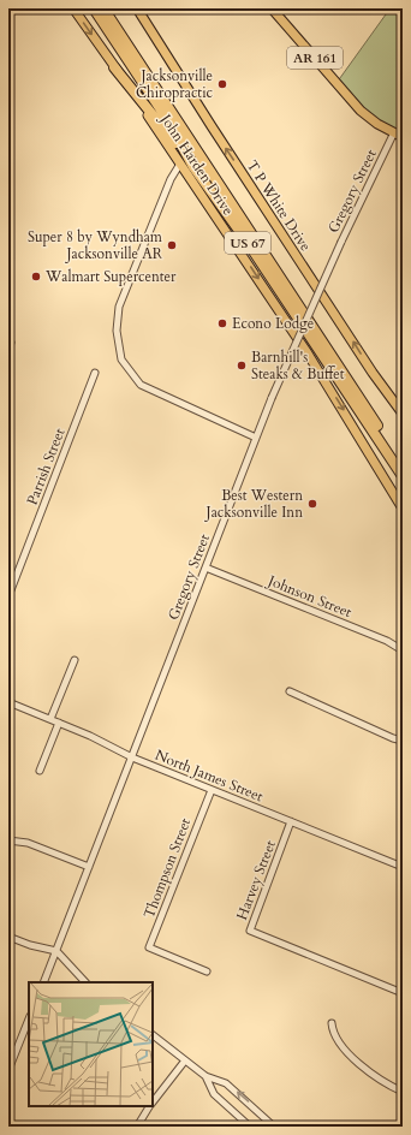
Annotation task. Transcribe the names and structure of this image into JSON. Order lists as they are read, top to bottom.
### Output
{
  "streets": {
    "highway": ["US 67"],
    "main road": ["AR 161", "John Harden Drive", "T P White Drive"],
    "street": [
      "Gregory Street",
      "Parrish Street",
      "Johnson Street",
      "North James Street",
      "Thompson Street",
      "Harvey Street"
    ]
  },
  "crossings": [
    ["AR 161", "Gregory Street"],
    ["Gregory Street", "Johnson Street"],
    ["Gregory Street", "North James Street"],
    ["North James Street", "Thompson Street"],
    ["North James Street", "Harvey Street"]
  ],
  "one_way": ["John Harden Drive", "T P White Drive"],
  "places": [
    "Jacksonville Chiropractic",
    "Super 8 by Wyndham Jacksonville AR",
    "Walmart Supercenter",
    "Econo Lodge",
    "Barnhill's Steaks & Buffet",
    "Best Western Jacksonville Inn"
  ]
}
